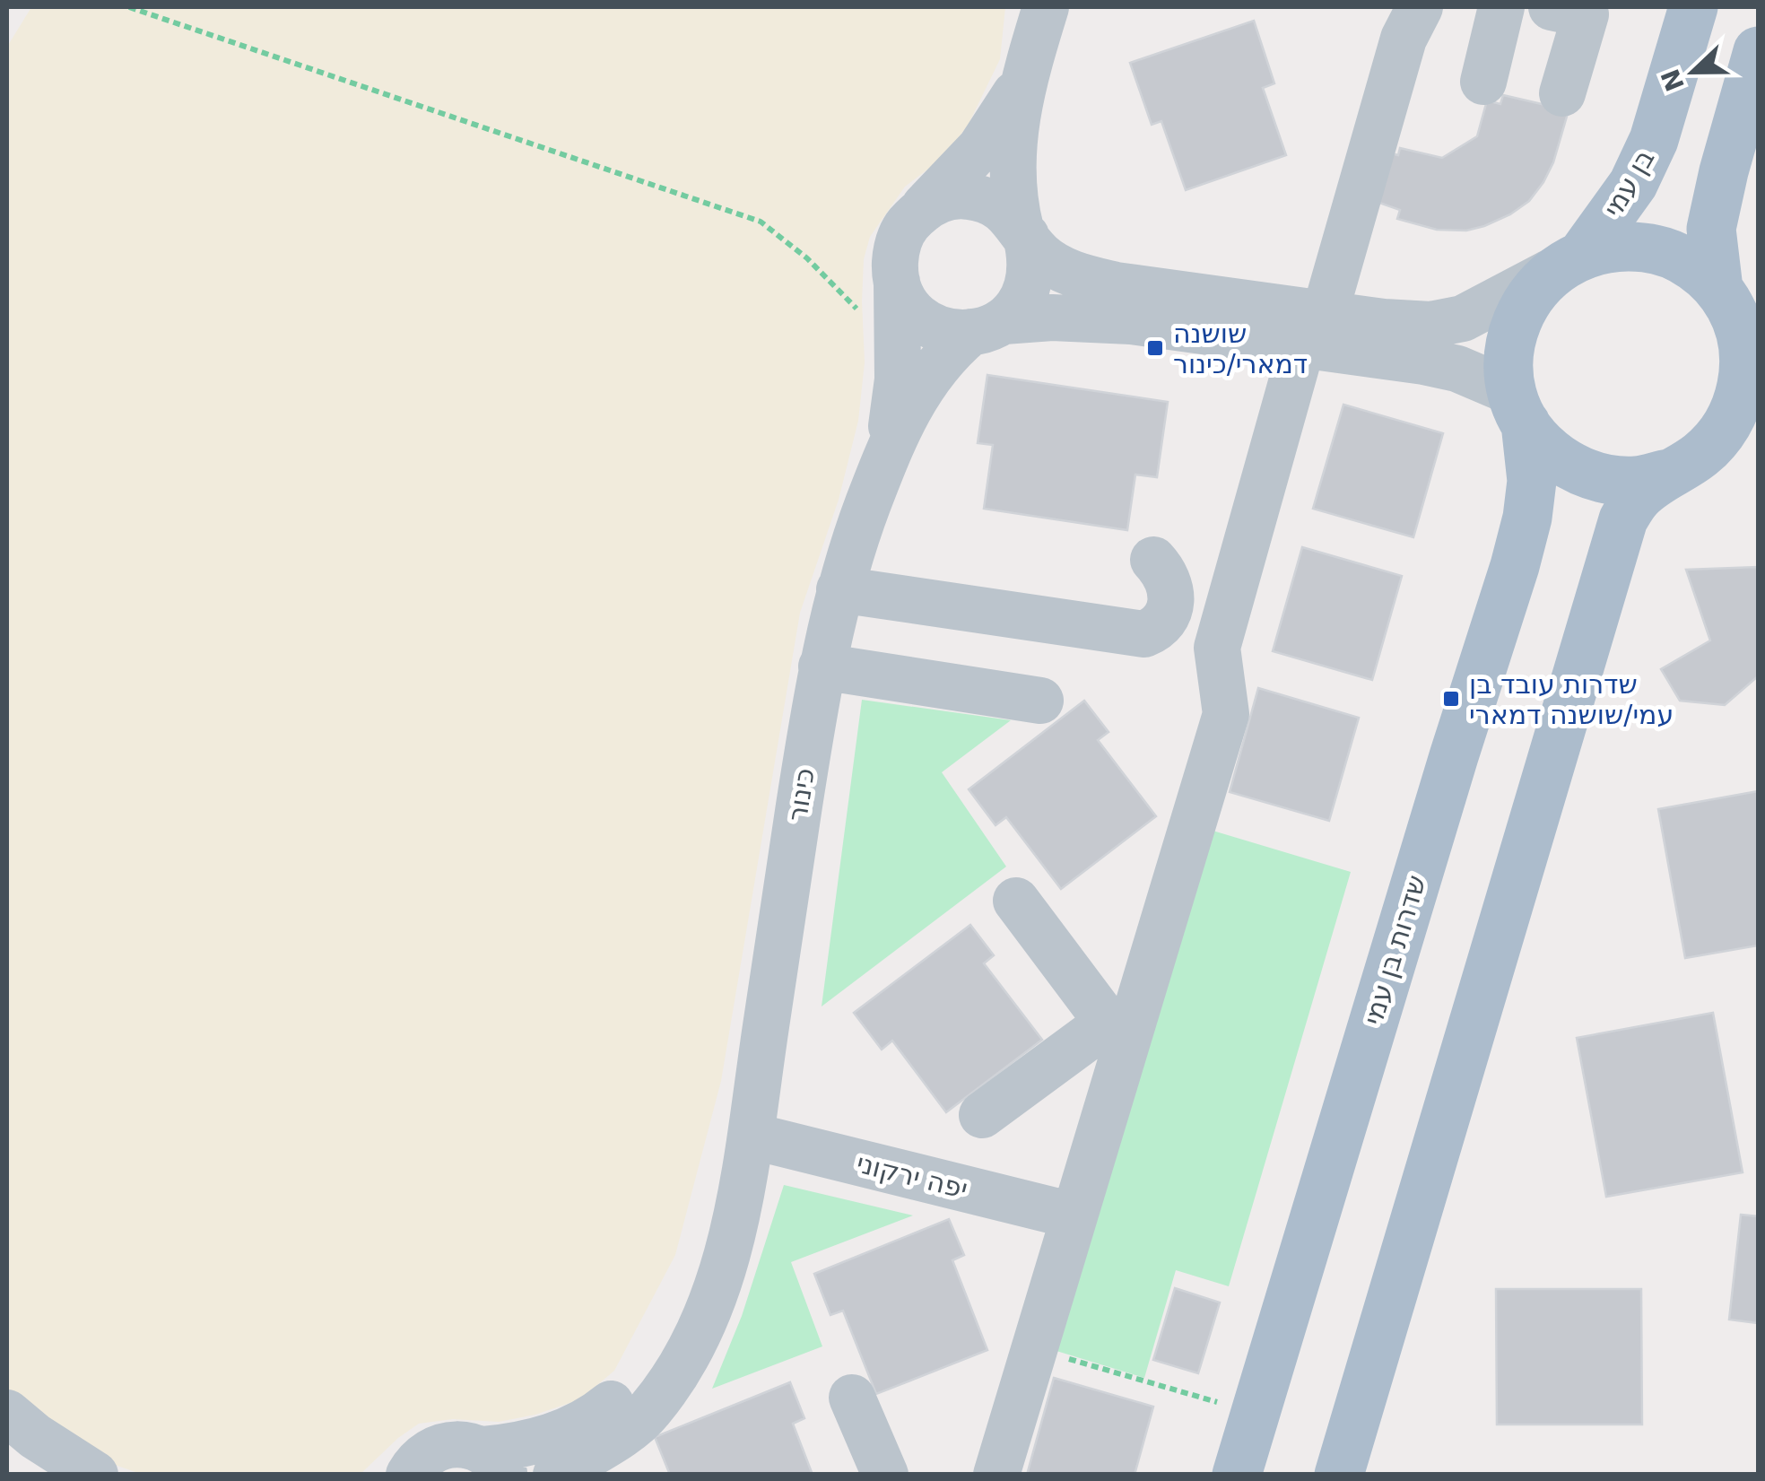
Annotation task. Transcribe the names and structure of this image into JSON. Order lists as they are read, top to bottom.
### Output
{
  "streets": {
    "main road": ["בן עמי", "שדרות בן עמי"],
    "street": ["כינור", "יפה ירקוני"]
  },
  "crossings": [
    ["בן עמי", "שדרות בן עמי"],
    ["כינור", "יפה ירקוני"]
  ],
  "places": {
    "transit": ["שושנה דמארי/כינור", "שדרות עובד בן עמי/שושנה דמארי"]
  },
  "north": "left"
}
